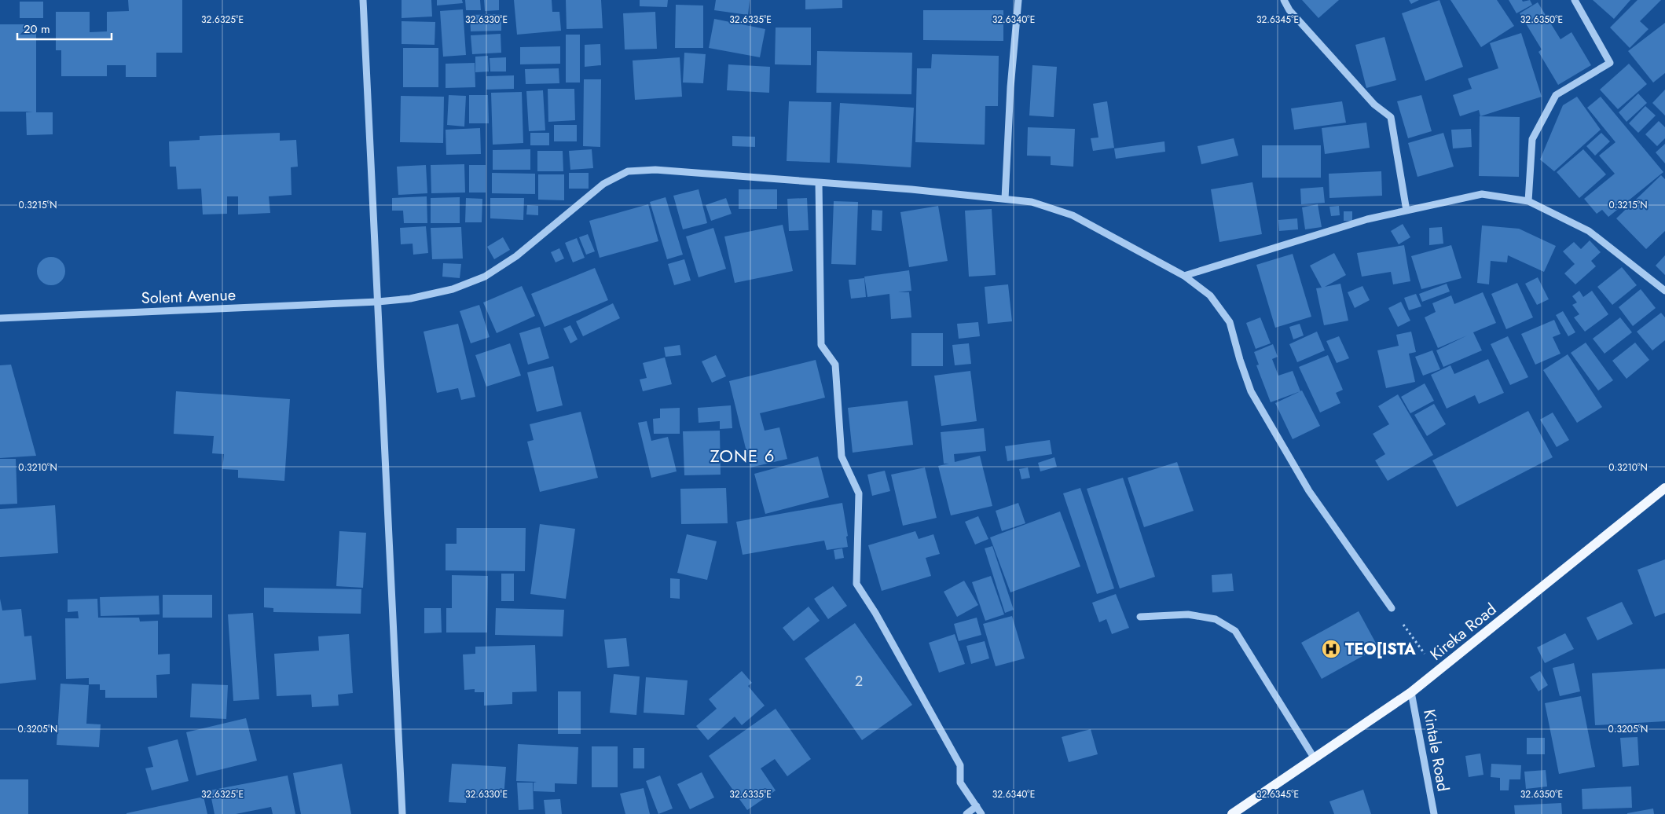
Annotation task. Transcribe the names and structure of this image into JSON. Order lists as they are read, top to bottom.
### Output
{
  "streets": {
    "main road": ["Kireka Road"],
    "street": ["Solent Avenue", "Kintale Road"]
  },
  "crossings": [
    ["Kireka Road", "Kintale Road"]
  ],
  "districts": ["ZONE 6"],
  "places": {
    "hospital": ["TEO[ISTA"]
  },
  "house_numbers": ["2"],
  "scale_bar": "20 m",
  "coordinates": [
    "32.6325°E",
    "32.6330°E",
    "32.6335°E",
    "32.6340°E",
    "32.6345°E",
    "32.6350°E",
    "0.3215°N",
    "0.3210°N",
    "0.3205°N"
  ]
}
